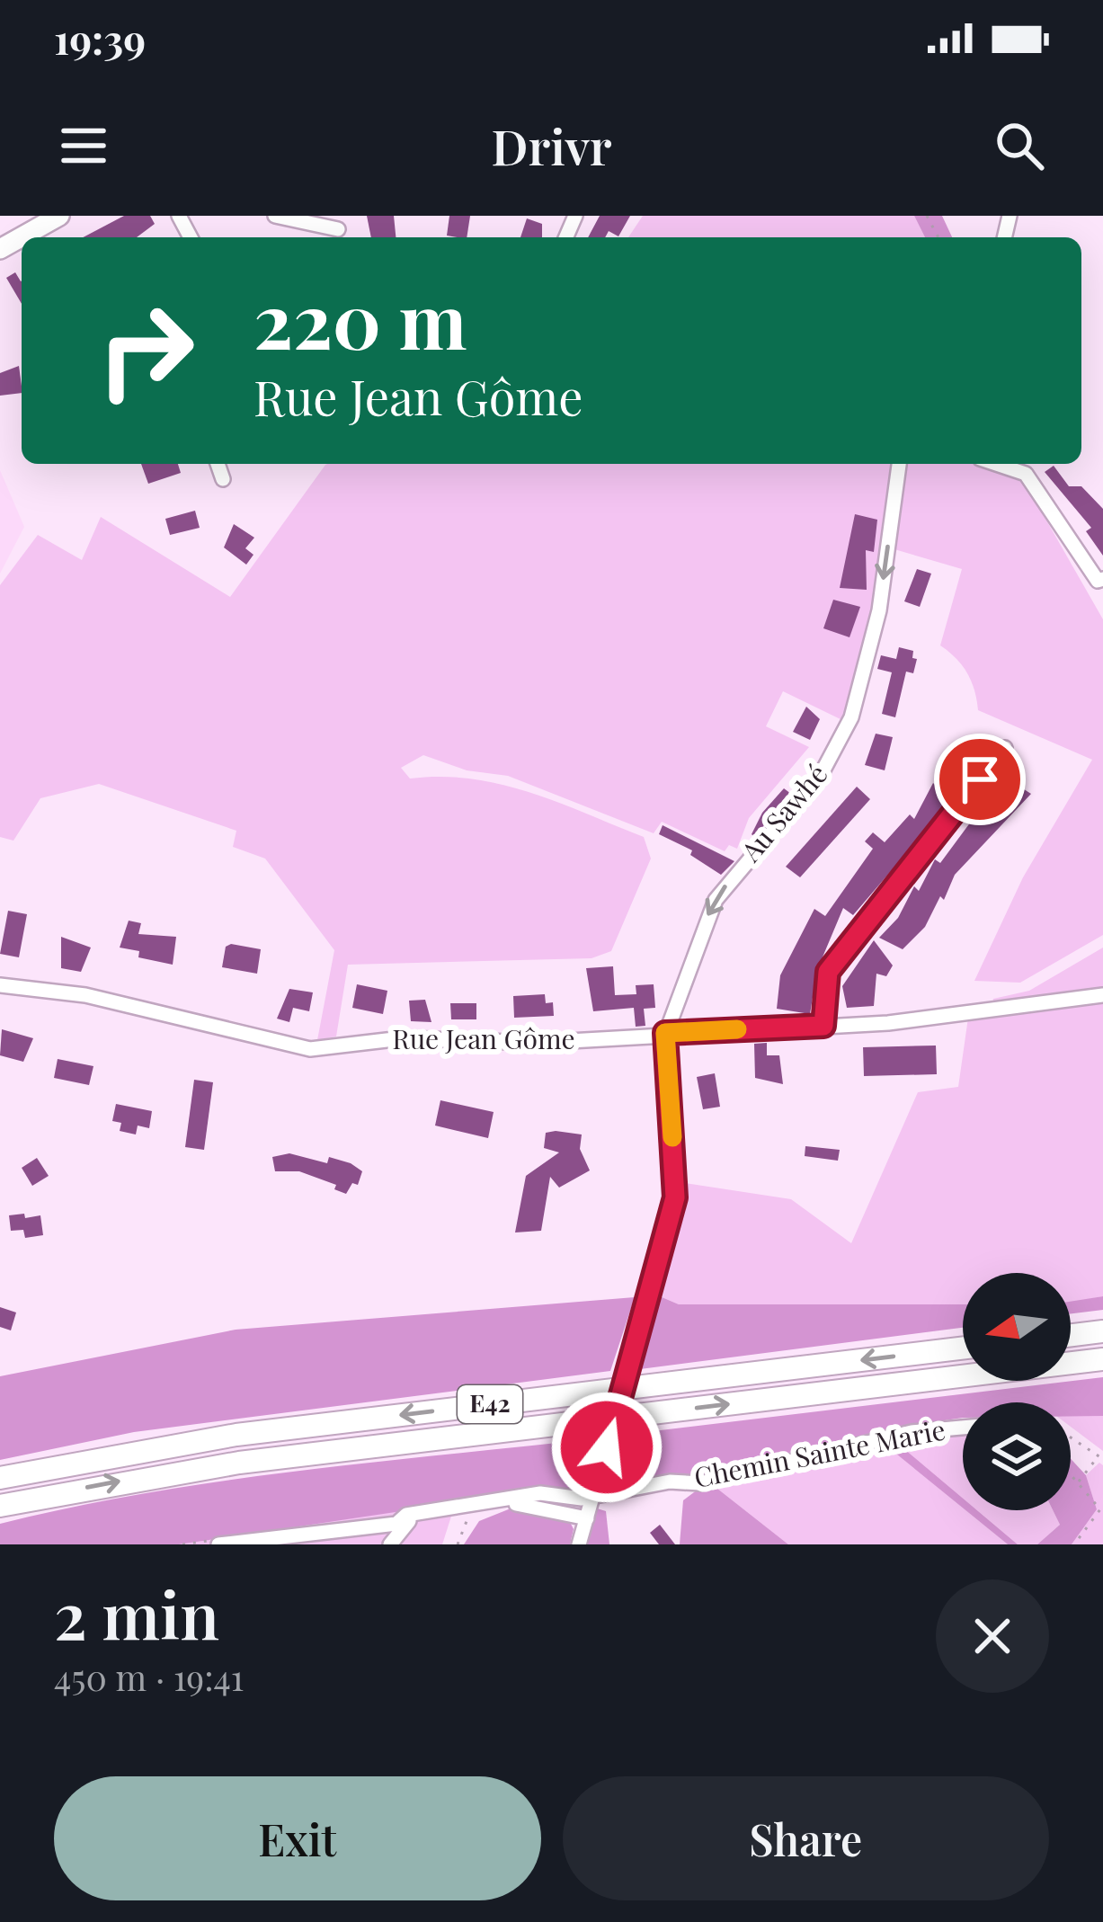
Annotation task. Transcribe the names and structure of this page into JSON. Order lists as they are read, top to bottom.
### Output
{
  "streets": {
    "highway": ["E42"],
    "street": ["Au Sawhé", "Rue Jean Gôme", "Chemin Sainte Marie"]
  },
  "crossings": [
    ["Au Sawhé", "Rue Jean Gôme"]
  ],
  "one_way": ["Au Sawhé"],
  "north": "left",
  "page": {
    "status": "19:39",
    "header": "Drivr",
    "turn": ["220 m", "Rue Jean Gôme"],
    "heading": ["2 min", "450 m · 19:41"],
    "buttons": ["Exit", "Share"]
  }
}
